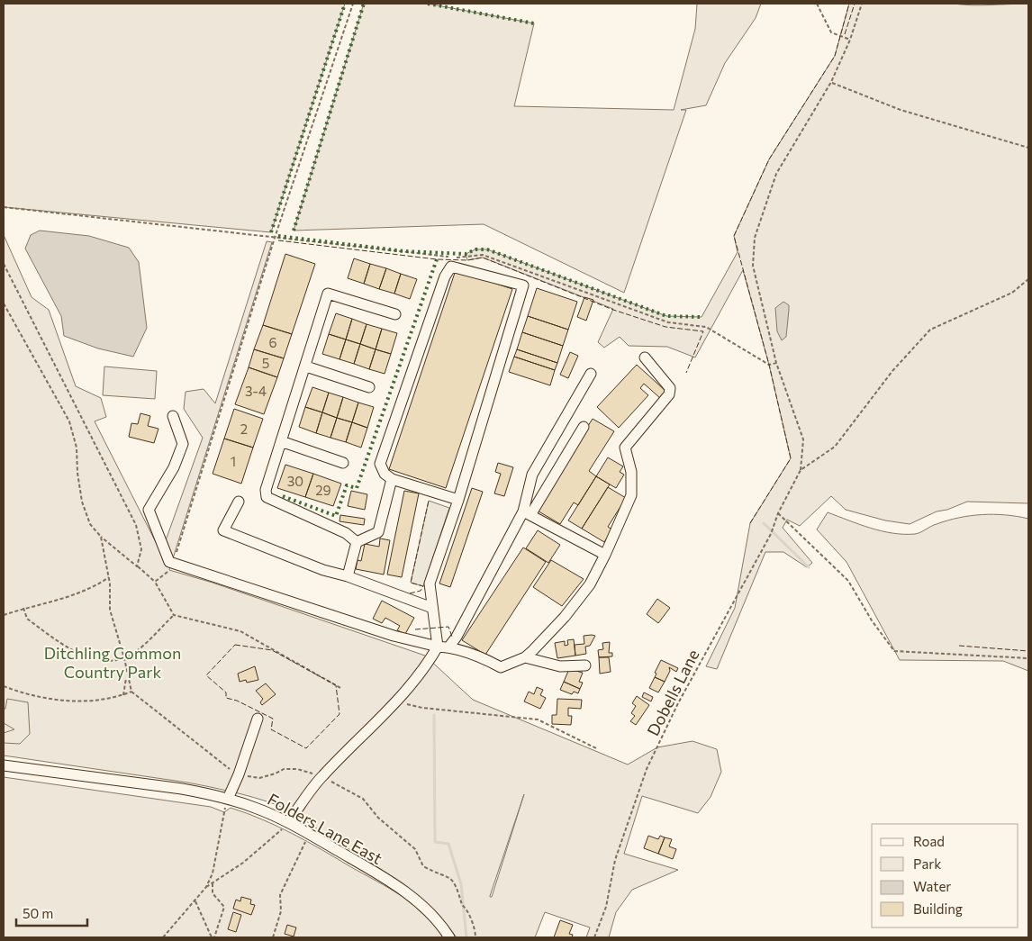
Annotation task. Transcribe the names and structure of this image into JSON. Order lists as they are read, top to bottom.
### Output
{
  "streets": {
    "street": ["Folders Lane East"],
    "path": ["Dobells Lane"]
  },
  "parks": ["Ditchling Common Country Park"],
  "house_numbers": [
    "6",
    "5",
    "3-4",
    "2",
    "1",
    "30",
    "29"
  ],
  "legend": [
    "Road",
    "Park",
    "Water",
    "Building"
  ],
  "scale_bar": "50 m"
}
